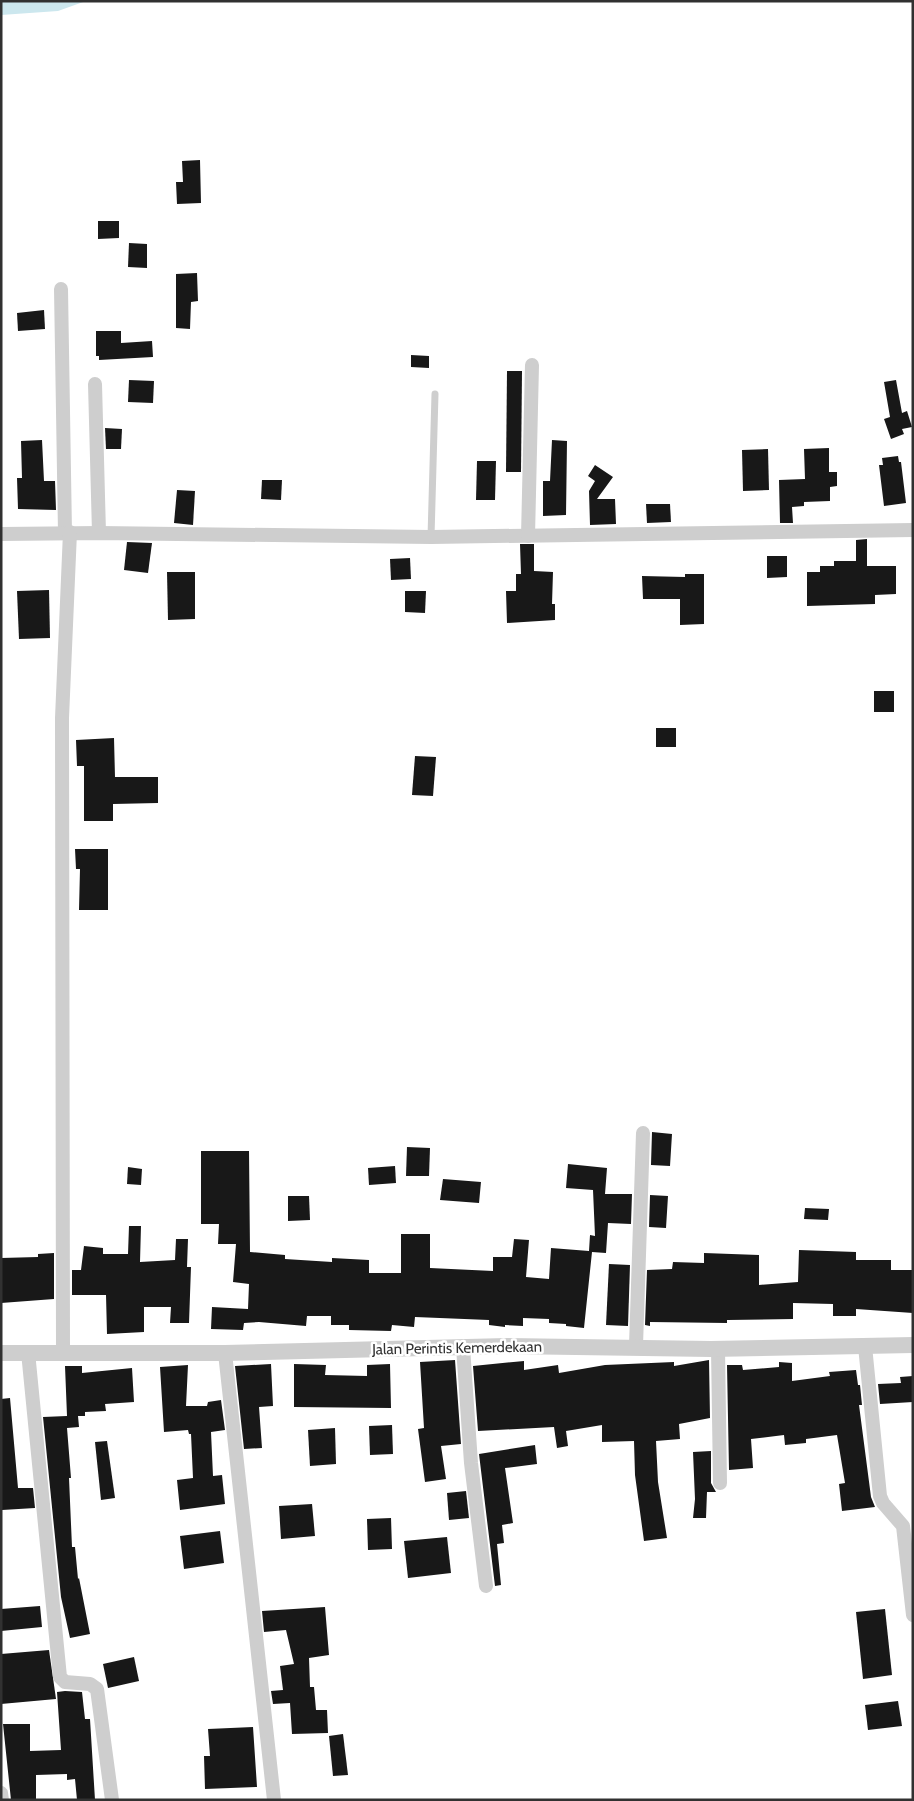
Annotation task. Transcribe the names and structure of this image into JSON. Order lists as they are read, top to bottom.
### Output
{
  "streets": {
    "street": ["Jalan Perintis Kemerdekaan"]
  }
}
